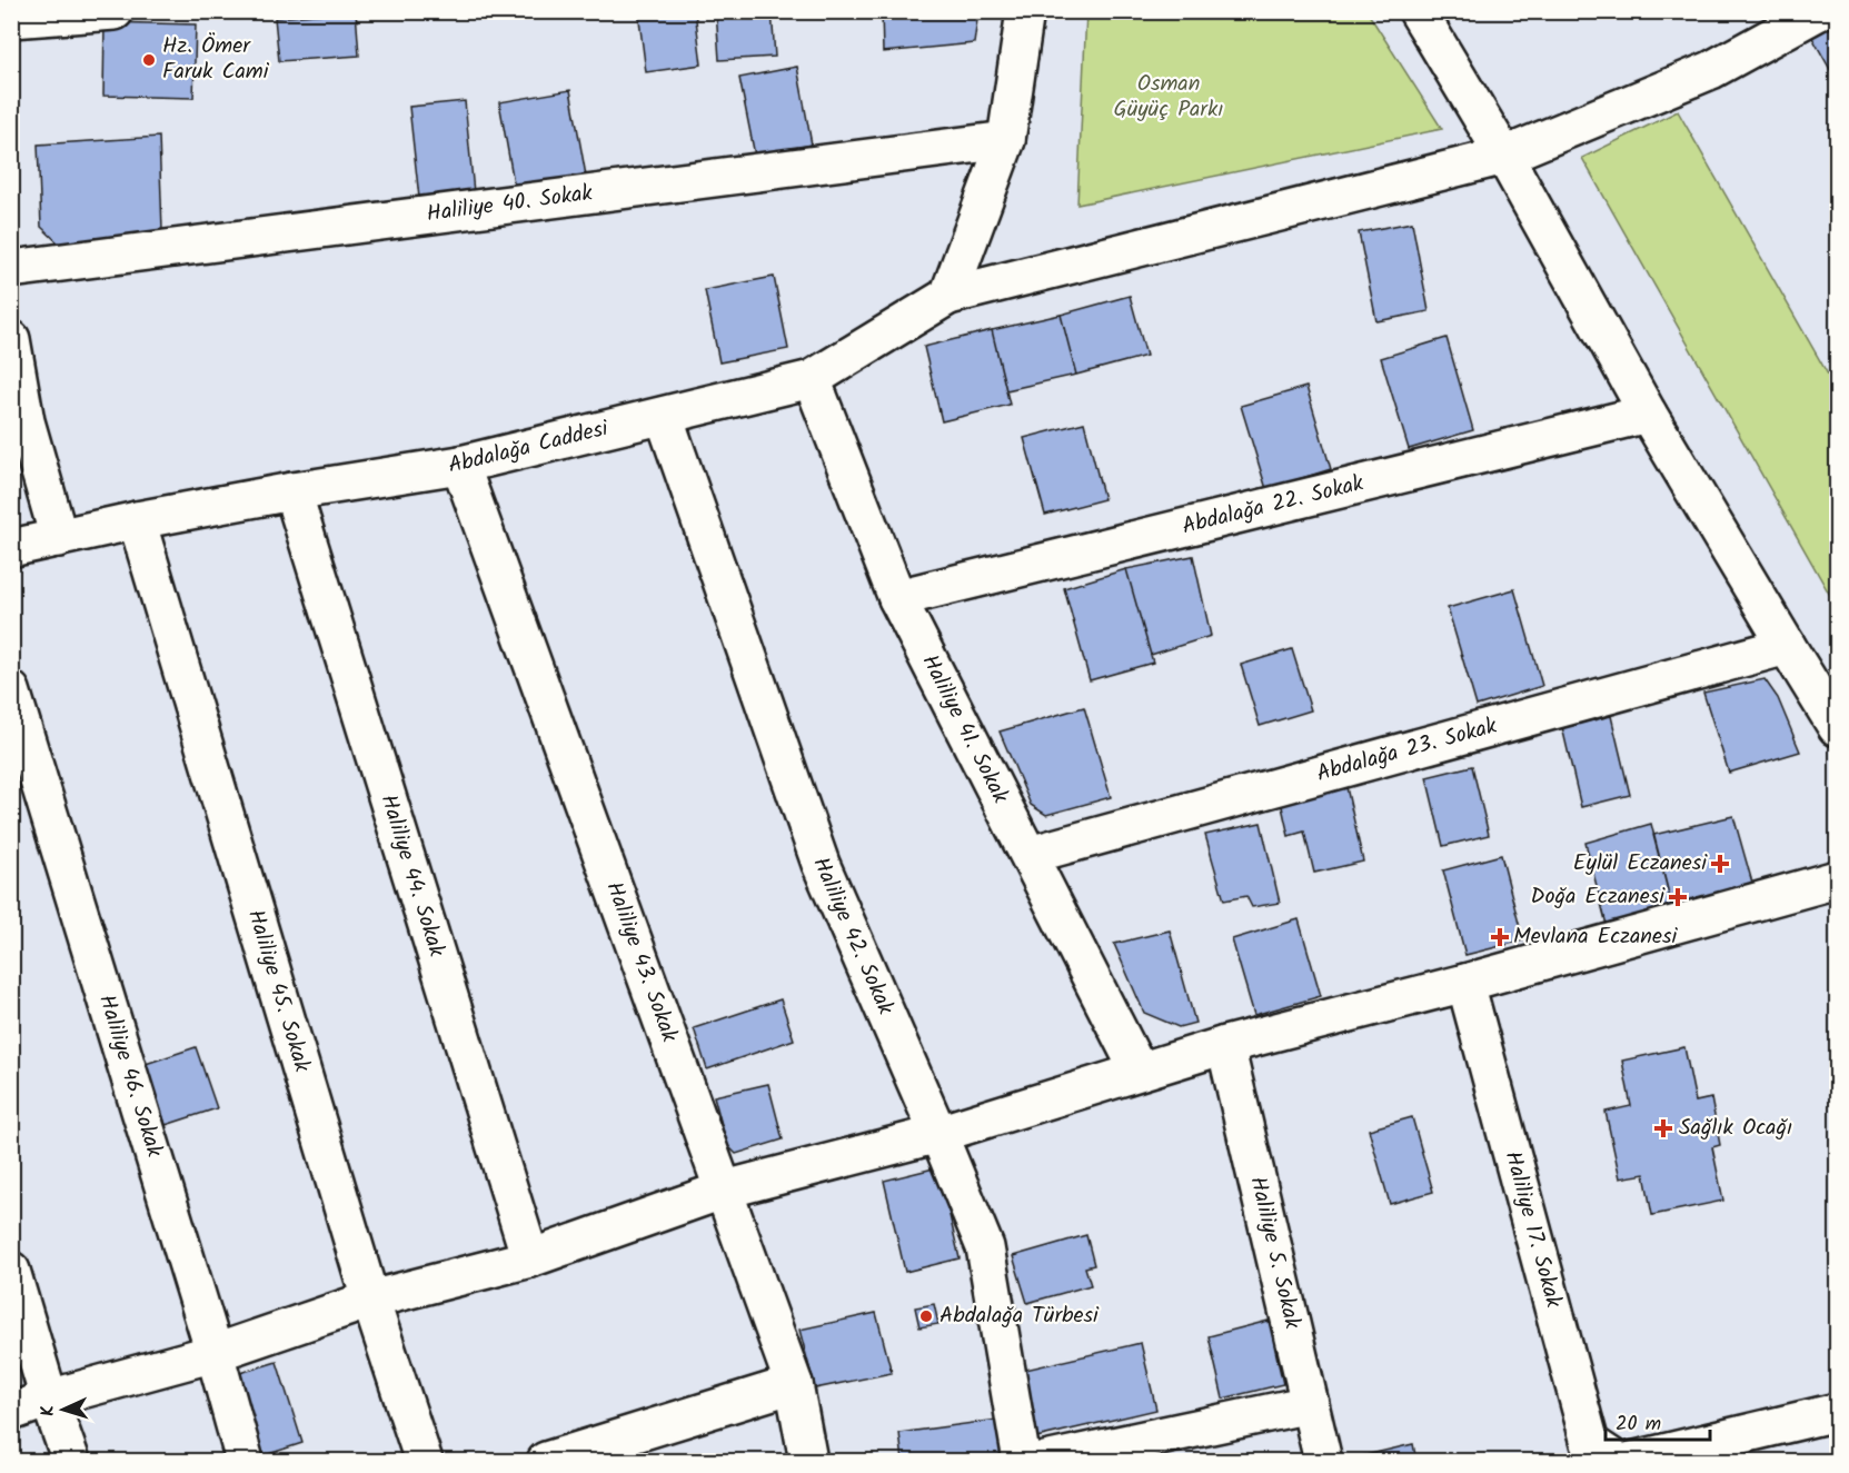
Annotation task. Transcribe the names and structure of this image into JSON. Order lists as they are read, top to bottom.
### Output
{
  "streets": {
    "street": [
      "Haliliye 40. Sokak",
      "Abdalağa Caddesi",
      "Abdalağa 22. Sokak",
      "Haliliye 41. Sokak",
      "Abdalağa 23. Sokak",
      "Haliliye 44. Sokak",
      "Haliliye 42. Sokak",
      "Haliliye 43. Sokak",
      "Haliliye 45. Sokak",
      "Haliliye 46. Sokak",
      "Haliliye 17. Sokak",
      "Haliliye 5. Sokak"
    ]
  },
  "crossings": [
    ["Abdalağa Caddesi", "Haliliye 41. Sokak"],
    ["Abdalağa Caddesi", "Haliliye 44. Sokak"],
    ["Abdalağa Caddesi", "Haliliye 42. Sokak"],
    ["Abdalağa Caddesi", "Haliliye 43. Sokak"],
    ["Abdalağa Caddesi", "Haliliye 45. Sokak"],
    ["Abdalağa 22. Sokak", "Haliliye 41. Sokak"],
    ["Haliliye 41. Sokak", "Abdalağa 23. Sokak"]
  ],
  "parks": ["Osman Güyüç Parkı"],
  "places": {
    "other": ["Hz. Ömer Faruk Cami", "Abdalağa Türbesi"],
    "health": [
      "Eylül Eczanesi",
      "Doğa Eczanesi",
      "Mevlana Eczanesi",
      "Sağlık Ocağı"
    ]
  },
  "scale_bar": "20 m",
  "north": "left"
}
